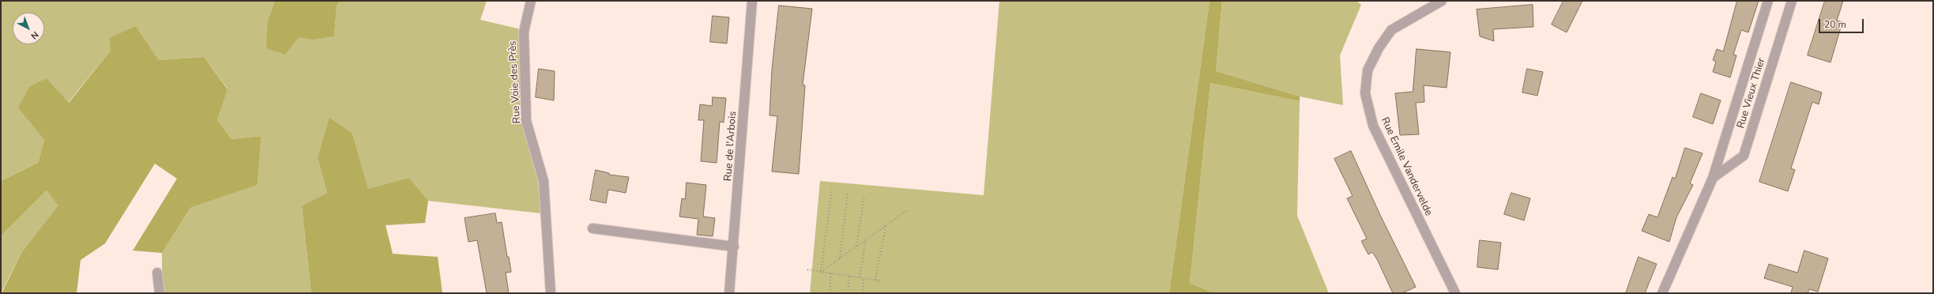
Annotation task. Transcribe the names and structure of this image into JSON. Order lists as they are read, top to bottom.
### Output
{
  "streets": {
    "street": [
      "Rue Voie des Près",
      "Rue Vieux Thier",
      "Rue de l'Arbois",
      "Rue Emile Vandervelde"
    ]
  },
  "scale_bar": "20 m",
  "north": "bottom right"
}
